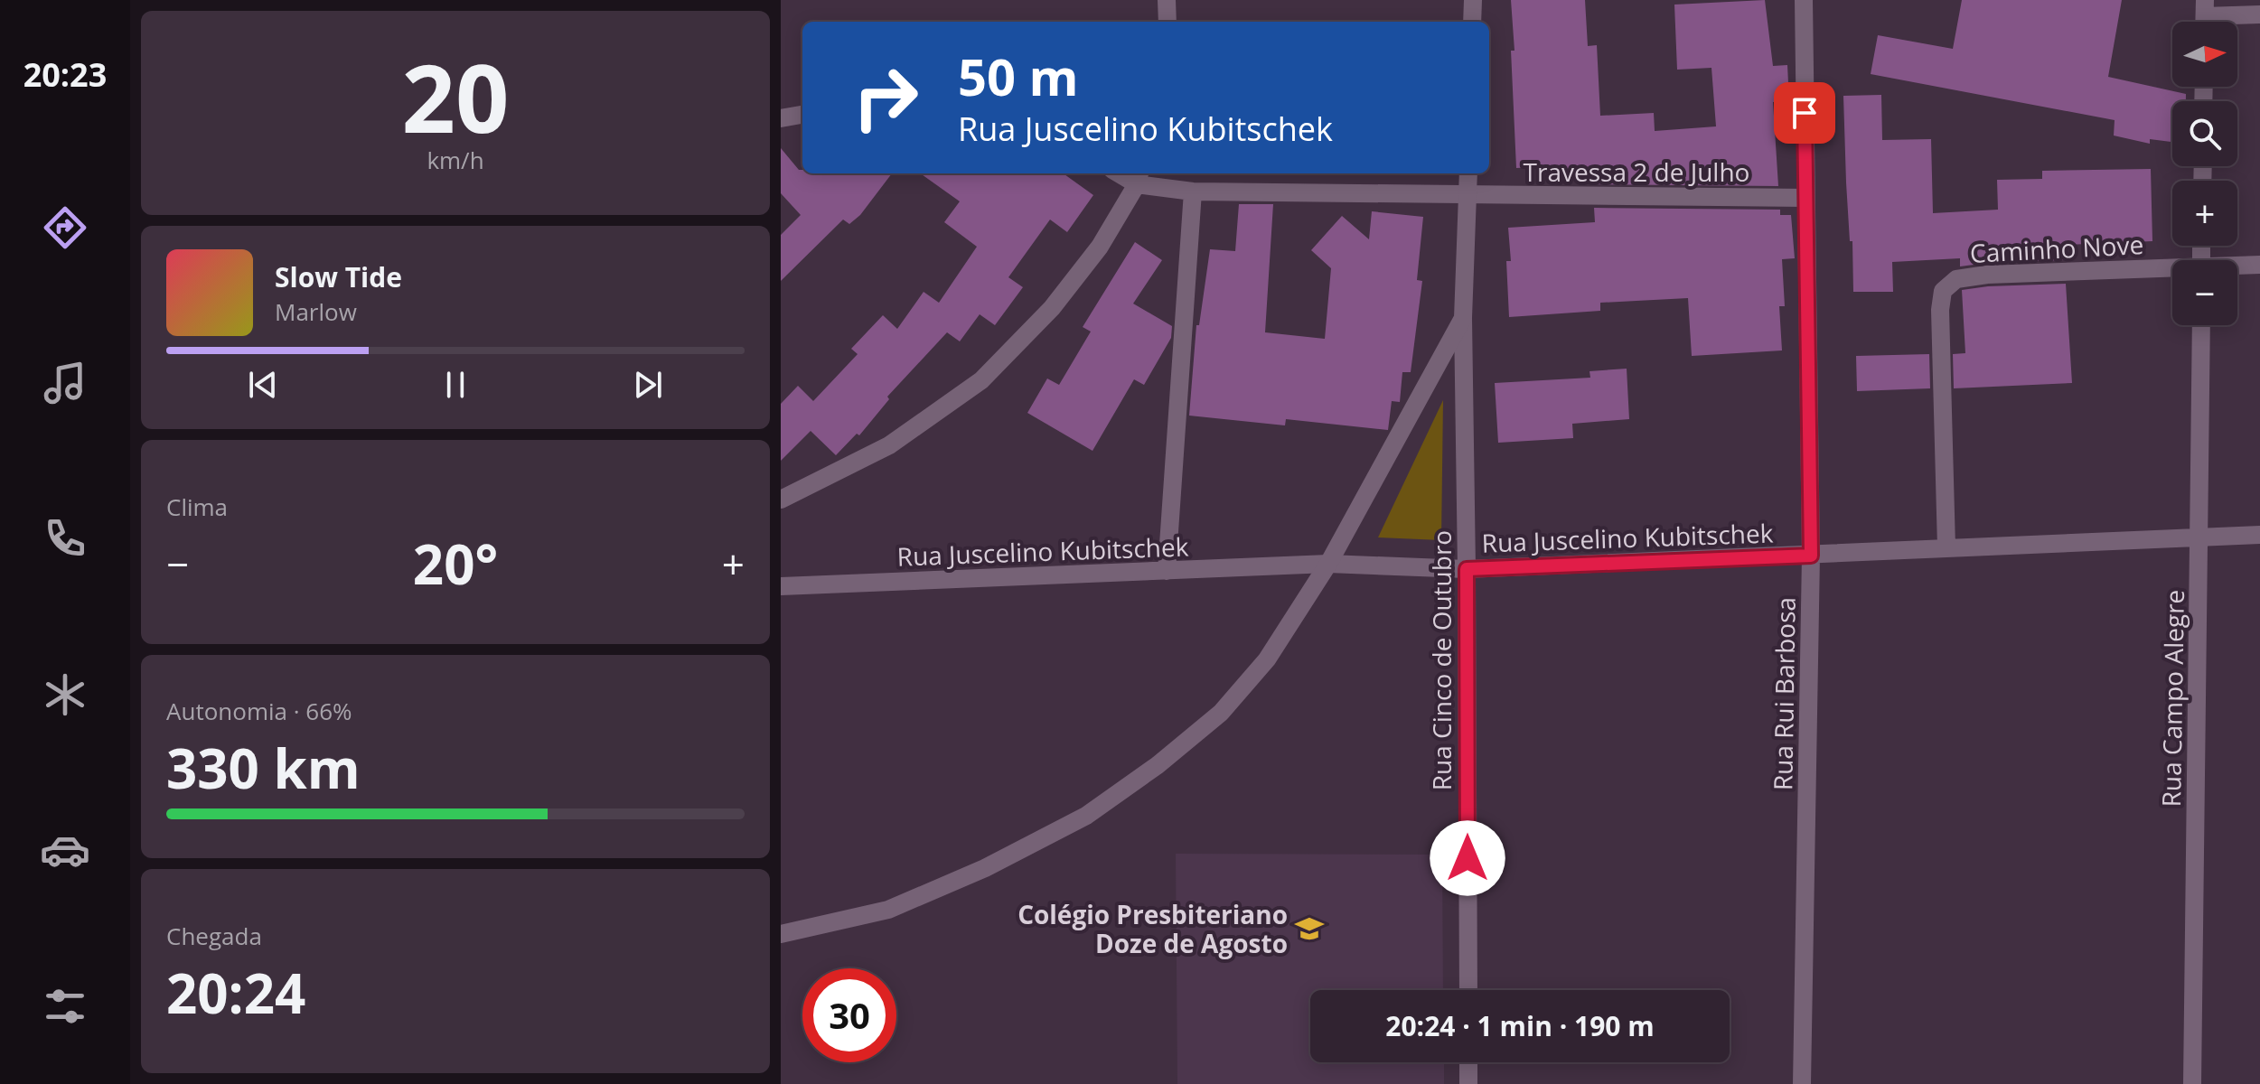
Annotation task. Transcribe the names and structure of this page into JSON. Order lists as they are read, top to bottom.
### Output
{
  "streets": {
    "street": [
      "Travessa 2 de Julho",
      "Caminho Nove",
      "Rua Juscelino Kubitschek",
      "Rua Cinco de Outubro",
      "Rua Rui Barbosa",
      "Rua Campo Alegre"
    ]
  },
  "crossings": [
    ["Travessa 2 de Julho", "Rua Cinco de Outubro"],
    ["Travessa 2 de Julho", "Rua Rui Barbosa"],
    ["Caminho Nove", "Rua Juscelino Kubitschek"],
    ["Rua Juscelino Kubitschek", "Rua Cinco de Outubro"],
    ["Rua Juscelino Kubitschek", "Rua Rui Barbosa"],
    ["Rua Juscelino Kubitschek", "Rua Campo Alegre"]
  ],
  "places": {
    "school or university": ["Colégio Presbiteriano Doze de Agosto"]
  },
  "north": "right",
  "page": {
    "tabs": "20:23",
    "tile": [
      ["20", "km/h"],
      "Clima",
      ["Autonomia · 66%", "330 km"],
      ["Chegada", "20:24"]
    ],
    "map_buttons": ["+", "−"],
    "turn": ["50 m", "Rua Juscelino Kubitschek"],
    "song": ["Slow Tide", "Marlow"],
    "heat": ["−", "20°", "+"],
    "limit": "30",
    "trip": "20:24 · 1 min · 190 m"
  }
}
